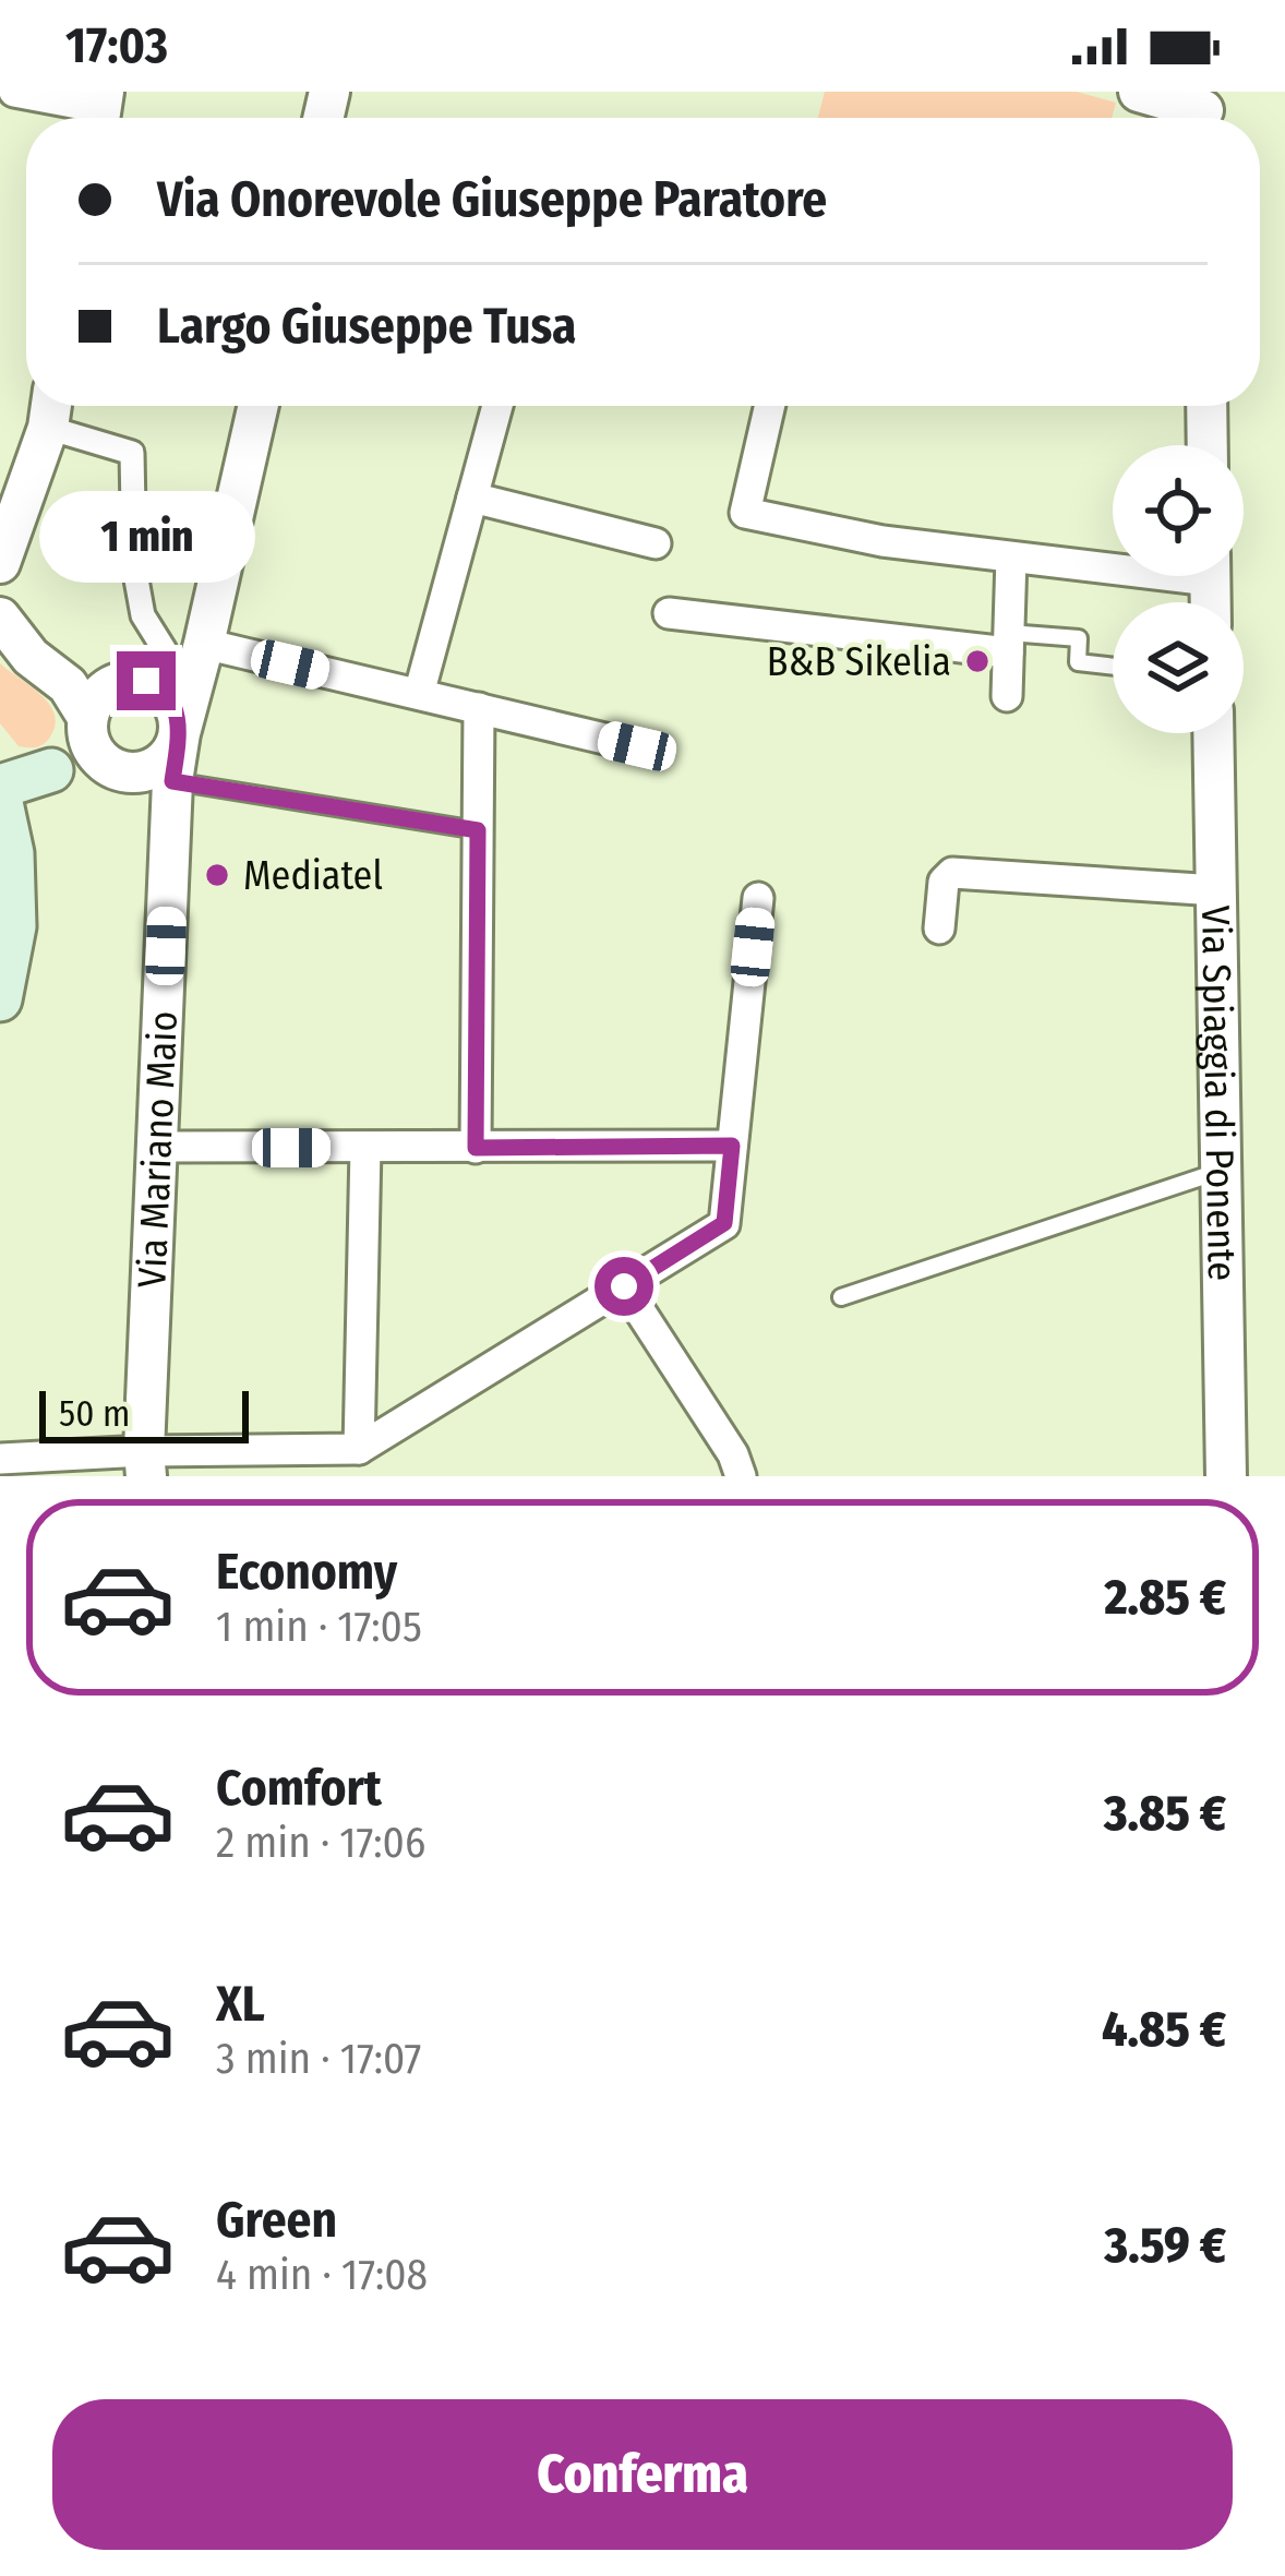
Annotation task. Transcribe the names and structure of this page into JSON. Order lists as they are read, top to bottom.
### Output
{
  "streets": {
    "street": ["Via Spiaggia di Ponente", "Via Mariano Maio"]
  },
  "places": ["B&B Sikelia", "Mediatel"],
  "scale_bar": "50 m",
  "page": {
    "status": "17:03",
    "banner": ["Via Onorevole Giuseppe Paratore", "Largo Giuseppe Tusa"],
    "bubble": "1 min",
    "scale": "50 m",
    "list": [
      {
        "name": "Economy",
        "note": "1 min · 17:05",
        "value": "2.85 €"
      },
      {
        "name": "Comfort",
        "note": "2 min · 17:06",
        "value": "3.85 €"
      },
      {
        "name": "XL",
        "note": "3 min · 17:07",
        "value": "4.85 €"
      },
      {
        "name": "Green",
        "note": "4 min · 17:08",
        "value": "3.59 €"
      }
    ],
    "buttons": "Conferma"
  }
}
